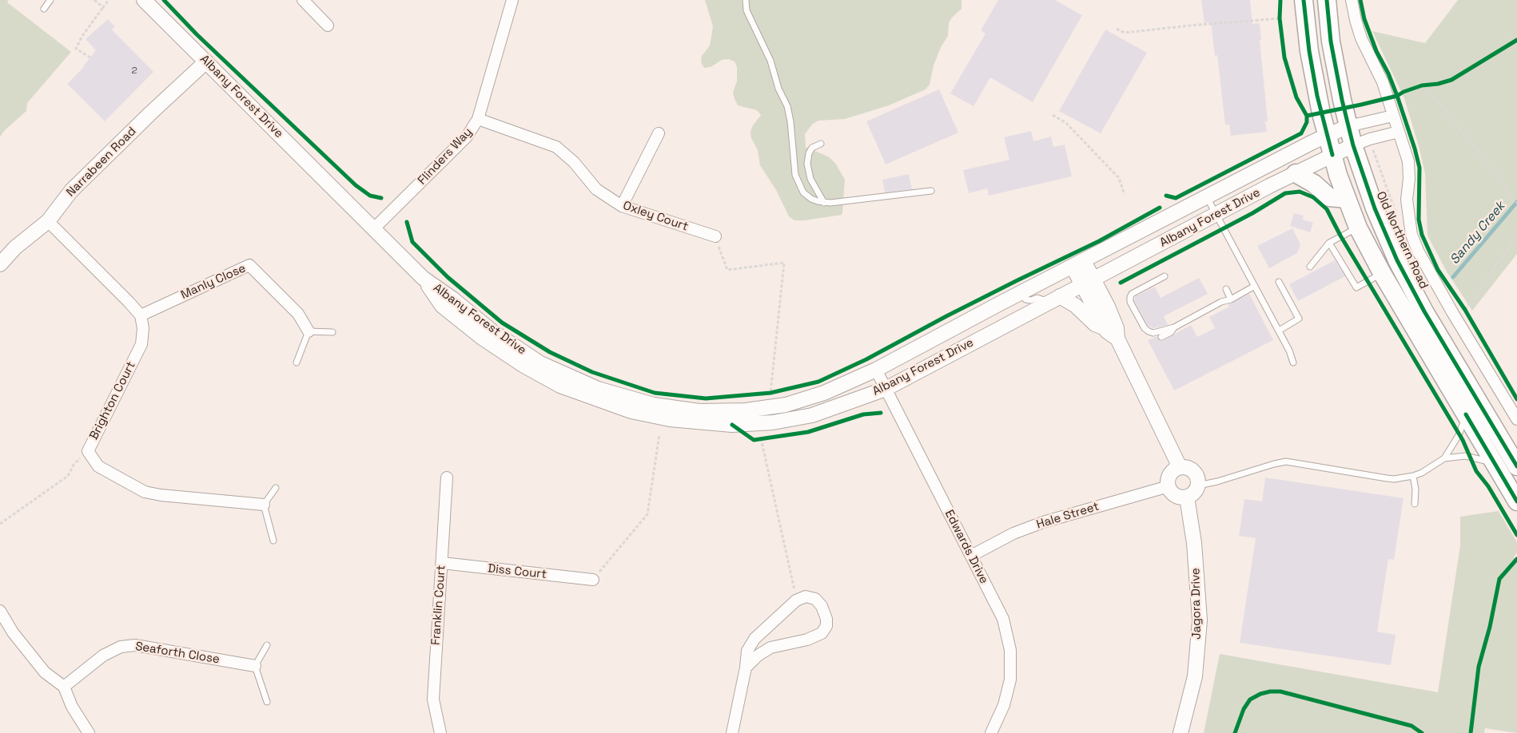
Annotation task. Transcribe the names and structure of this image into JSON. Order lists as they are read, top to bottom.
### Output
{
  "streets": {
    "highway": ["Old Northern Road"],
    "street": [
      "Albany Forest Drive",
      "Flinders Way",
      "Narrabeen Road",
      "Oxley Court",
      "Manly Close",
      "Brighton Court",
      "Hale Street",
      "Edwards Drive",
      "Diss Court",
      "Jagora Drive",
      "Franklin Court",
      "Seaforth Close"
    ]
  },
  "crossings": [
    ["Albany Forest Drive", "Flinders Way"],
    ["Albany Forest Drive", "Narrabeen Road"],
    ["Albany Forest Drive", "Old Northern Road"],
    ["Albany Forest Drive", "Edwards Drive"],
    ["Flinders Way", "Oxley Court"],
    ["Manly Close", "Brighton Court"],
    ["Hale Street", "Edwards Drive"],
    ["Hale Street", "Jagora Drive"],
    ["Diss Court", "Franklin Court"]
  ],
  "water": ["Sandy Creek"],
  "house_numbers": ["2"]
}
